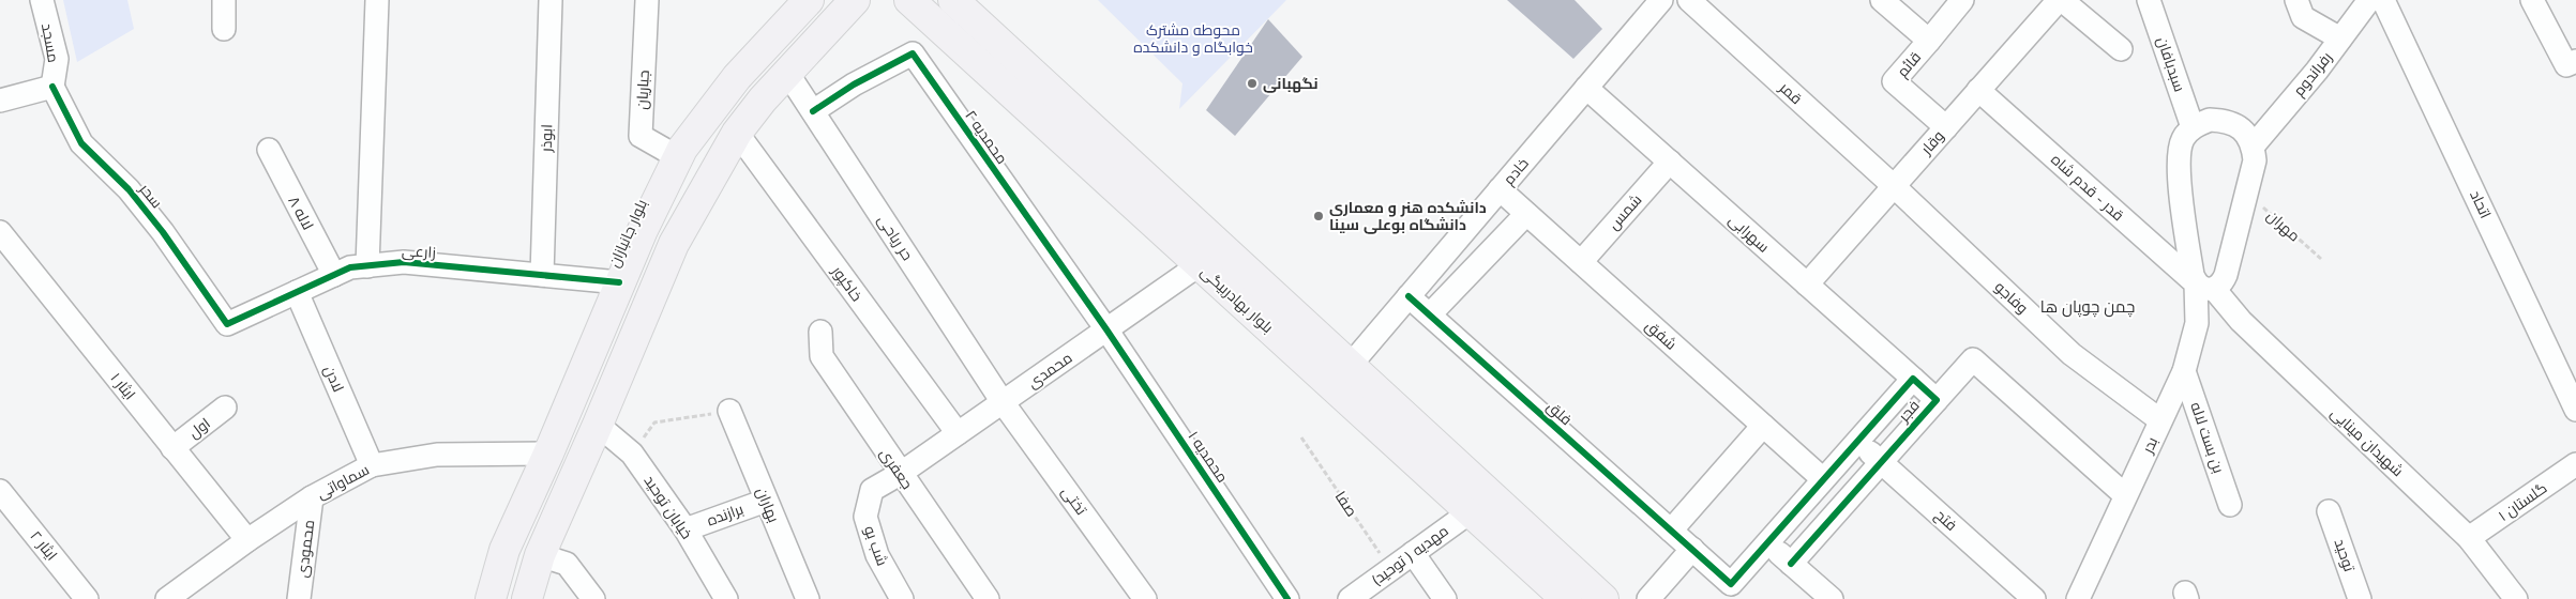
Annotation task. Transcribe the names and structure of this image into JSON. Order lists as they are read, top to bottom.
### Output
{
  "streets": {
    "main road": ["بلوار جانبازان", "بلوار بهادربیگی"],
    "street": [
      "مسجد",
      "قائم",
      "سبدبافان",
      "رفراندوم",
      "جباریان",
      "قمر",
      "محمدیه ۲",
      "ابوذر",
      "وقار",
      "خادم",
      "قدر - قدم شاه",
      "سحر",
      "اتحاد",
      "شمس",
      "لاله ۸",
      "سهرابی",
      "حر ریاحی",
      "زارعی",
      "خاکپور",
      "وفاجو",
      "شفق",
      "محمدی",
      "لادن",
      "ایثار ۱",
      "فجر",
      "فلق",
      "اول",
      "بن بست لاله",
      "شهیدان مینایی",
      "بدر",
      "محمدیه ۱",
      "جعفری",
      "سماواتی",
      "تختی",
      "گلستان ۱",
      "بهاران",
      "خیابان توحید",
      "برازنده",
      "فتح",
      "ایثار ۲",
      "شب بو",
      "محمودی",
      "مهدیه ( توحید)",
      "توحید"
    ],
    "path": ["مهران", "صفا"]
  },
  "crossings": [
    ["مسجد", "سحر"],
    ["قائم", "وقار"],
    ["سبدبافان", "بدر"],
    ["جباریان", "بلوار جانبازان"],
    ["قمر", "وقار"],
    ["قمر", "وفاجو"],
    ["محمدیه ۲", "حر ریاحی"],
    ["محمدیه ۲", "محمدی"],
    ["محمدیه ۲", "محمدیه ۱"],
    ["ابوذر", "زارعی"],
    ["وقار", "قدر - قدم شاه"],
    ["وقار", "سهرابی"],
    ["وقار", "وفاجو"],
    ["خادم", "سهرابی"],
    ["خادم", "بلوار بهادربیگی"],
    ["خادم", "شفق"],
    ["خادم", "فلق"],
    ["قدر - قدم شاه", "شهیدان مینایی"],
    ["قدر - قدم شاه", "بدر"],
    ["سحر", "زارعی"],
    ["شمس", "سهرابی"],
    ["شمس", "شفق"],
    ["لاله ۸", "زارعی"],
    ["بلوار جانبازان", "زارعی"],
    ["بلوار جانبازان", "سماواتی"],
    ["سهرابی", "فجر"],
    ["حر ریاحی", "محمدی"],
    ["حر ریاحی", "تختی"],
    ["زارعی", "لادن"],
    ["خاکپور", "محمدی"],
    ["وفاجو", "بدر"],
    ["بلوار بهادربیگی", "محمدی"],
    ["بلوار بهادربیگی", "مهدیه ( توحید)"],
    ["شفق", "فجر"],
    ["محمدی", "محمدیه ۱"],
    ["محمدی", "جعفری"],
    ["محمدی", "تختی"],
    ["محمدی", "شب بو"],
    ["لادن", "سماواتی"],
    ["ایثار ۱", "اول"],
    ["ایثار ۱", "سماواتی"],
    ["فجر", "فلق"],
    ["فجر", "فتح"],
    ["بن بست لاله", "بدر"],
    ["شهیدان مینایی", "بدر"],
    ["شهیدان مینایی", "گلستان ۱"],
    ["جعفری", "شب بو"],
    ["سماواتی", "محمودی"],
    ["صفا", "مهدیه ( توحید)"],
    ["بهاران", "برازنده"],
    ["خیابان توحید", "برازنده"]
  ],
  "districts": ["چمن چوپان ها"],
  "parks": ["محوطه مشترک خوابگاه و دانشکده"],
  "places": ["نگهبانی", "دانشکده هنر و معماری دانشگاه بوعلی سینا"]
}
